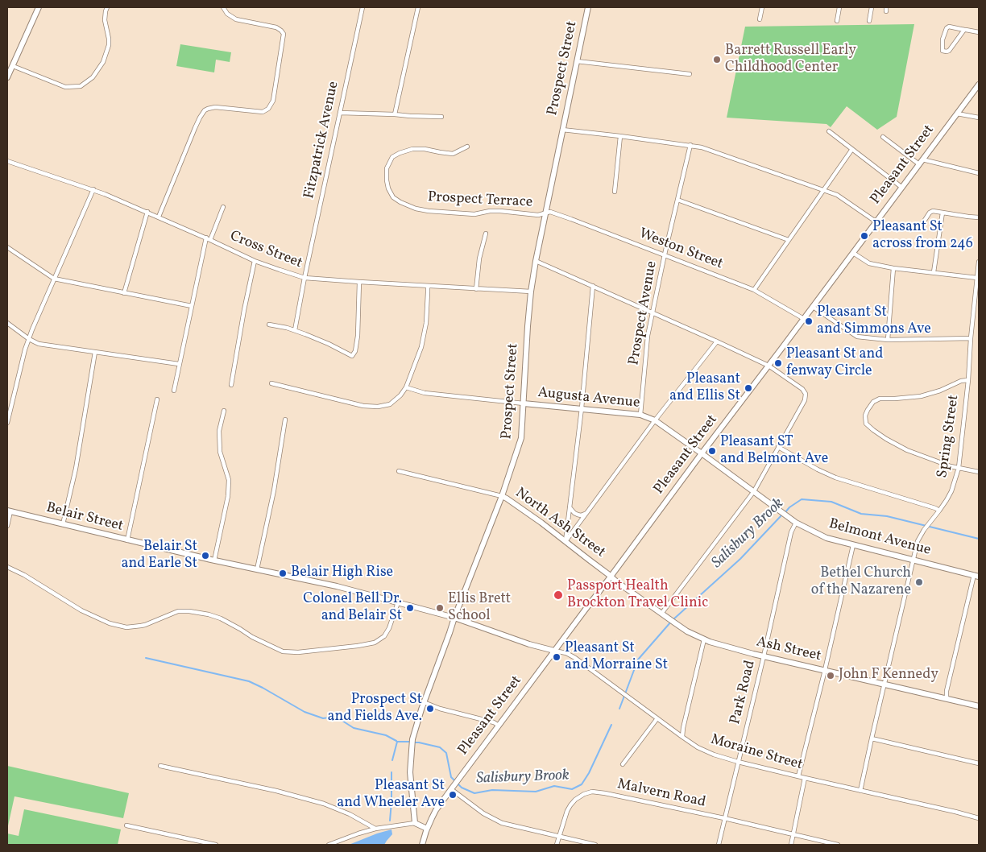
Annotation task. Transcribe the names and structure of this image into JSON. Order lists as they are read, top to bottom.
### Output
{
  "streets": {
    "street": [
      "Prospect Street",
      "Fitzpatrick Avenue",
      "Pleasant Street",
      "Prospect Terrace",
      "Weston Street",
      "Cross Street",
      "Prospect Avenue",
      "Augusta Avenue",
      "Spring Street",
      "Belair Street",
      "North Ash Street",
      "Belmont Avenue",
      "Ash Street",
      "Park Road",
      "Moraine Street",
      "Malvern Road"
    ]
  },
  "crossings": [
    ["Prospect Street", "Prospect Terrace"],
    ["Prospect Street", "Weston Street"],
    ["Prospect Street", "Cross Street"],
    ["Prospect Street", "Augusta Avenue"],
    ["Prospect Street", "Belair Street"],
    ["Prospect Street", "North Ash Street"],
    ["Fitzpatrick Avenue", "Cross Street"],
    ["Pleasant Street", "Weston Street"],
    ["Pleasant Street", "Augusta Avenue"],
    ["Pleasant Street", "Belair Street"],
    ["Pleasant Street", "North Ash Street"],
    ["Pleasant Street", "Belmont Avenue"],
    ["Pleasant Street", "Ash Street"],
    ["Pleasant Street", "Moraine Street"],
    ["Prospect Terrace", "Weston Street"],
    ["Weston Street", "Prospect Avenue"],
    ["Prospect Avenue", "Augusta Avenue"],
    ["Augusta Avenue", "Belmont Avenue"],
    ["Spring Street", "Belmont Avenue"],
    ["Spring Street", "Ash Street"],
    ["Spring Street", "Moraine Street"],
    ["Belair Street", "Moraine Street"],
    ["North Ash Street", "Ash Street"],
    ["Belmont Avenue", "Park Road"],
    ["Ash Street", "Park Road"],
    ["Park Road", "Moraine Street"],
    ["Park Road", "Malvern Road"]
  ],
  "water": ["Salisbury Brook"],
  "places": [
    "Barrett Russell Early Childhood Center",
    "Pleasant St across from 246",
    "Pleasant St and Simmons Ave",
    "Pleasant St and fenway Circle",
    "Pleasant and Ellis St",
    "Pleasant ST and Belmont Ave",
    "Belair St and Earle St",
    "Belair High Rise",
    "Bethel Church of the Nazarene",
    "Passport Health Brockton Travel Clinic",
    "Colonel Bell Dr. and Belair St",
    "Ellis Brett School",
    "Pleasant St and Morraine St",
    "John F Kennedy",
    "Prospect St and Fields Ave.",
    "Pleasant St and Wheeler Ave"
  ]
}
